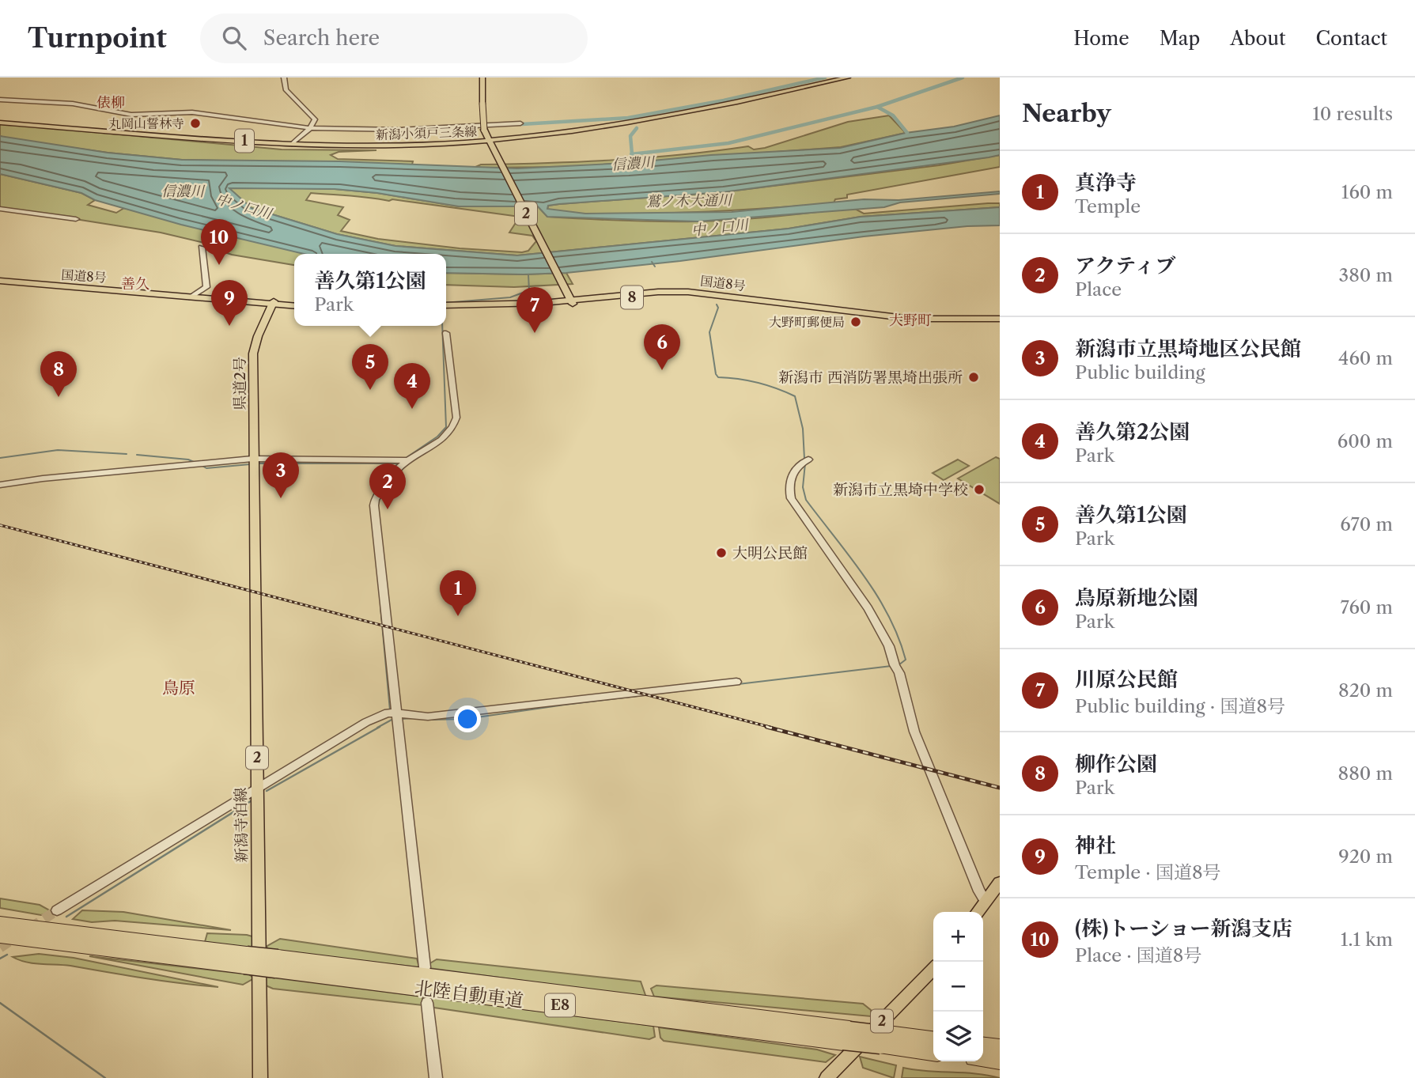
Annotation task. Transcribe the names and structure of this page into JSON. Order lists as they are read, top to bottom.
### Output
{
  "streets": {
    "highway": [
      "国道8号",
      "8",
      "北陸自動車道",
      "E8"
    ],
    "main road": [
      "新潟小須戸三条線",
      "1",
      "2",
      "県道2号",
      "新潟寺泊線"
    ]
  },
  "crossings": [
    ["新潟小須戸三条線", "2"],
    ["2", "国道8号"],
    ["国道8号", "県道2号"],
    ["県道2号", "新潟寺泊線"]
  ],
  "districts": [
    "俵柳",
    "善久",
    "大野町",
    "鳥原"
  ],
  "water": ["信濃川", "鷲ノ木大通川", "中ノ口川"],
  "places": [
    "丸岡山誓林寺",
    "大野町郵便局",
    "新潟市 西消防署黒埼出張所",
    "新潟市立黒埼中学校",
    "大明公民館"
  ],
  "page": {
    "header": "Turnpoint",
    "search": "Search here",
    "nav": [
      "Home",
      "Map",
      "About",
      "Contact"
    ],
    "heading": ["Nearby", "10 results"],
    "list": [
      {
        "mark": "1",
        "name": "真浄寺",
        "note": "Temple",
        "value": "160 m"
      },
      {
        "mark": "2",
        "name": "アクティブ",
        "note": "Place",
        "value": "380 m"
      },
      {
        "mark": "3",
        "name": "新潟市立黒埼地区公民館",
        "note": "Public building",
        "value": "460 m"
      },
      {
        "mark": "4",
        "name": "善久第2公園",
        "note": "Park",
        "value": "600 m"
      },
      {
        "mark": "5",
        "name": "善久第1公園",
        "note": "Park",
        "value": "670 m"
      },
      {
        "mark": "6",
        "name": "鳥原新地公園",
        "note": "Park",
        "value": "760 m"
      },
      {
        "mark": "7",
        "name": "川原公民館",
        "note": "Public building · 国道8号",
        "value": "820 m"
      },
      {
        "mark": "8",
        "name": "柳作公園",
        "note": "Park",
        "value": "880 m"
      },
      {
        "mark": "9",
        "name": "神社",
        "note": "Temple · 国道8号",
        "value": "920 m"
      },
      {
        "mark": "10",
        "name": "(株)トーショー新潟支店",
        "note": "Place · 国道8号",
        "value": "1.1 km"
      }
    ],
    "pins": [
      "10",
      "9",
      "7",
      "6",
      "5",
      "8",
      "4",
      "3",
      "2",
      "1"
    ],
    "popup": ["善久第1公園", "Park"],
    "map_buttons": ["+", "−"]
  }
}
